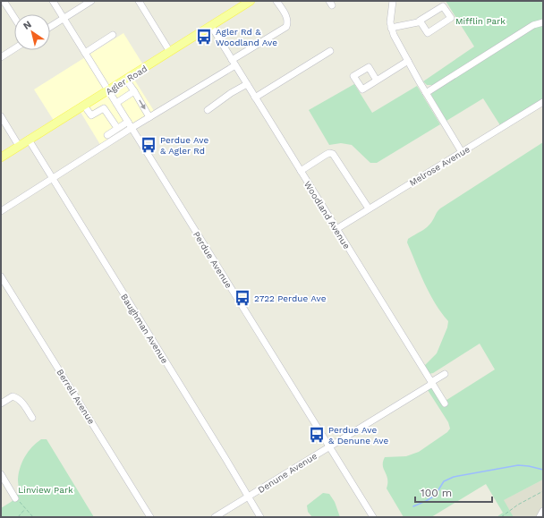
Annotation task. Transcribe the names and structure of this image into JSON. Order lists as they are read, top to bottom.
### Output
{
  "streets": {
    "main road": ["Agler Road"],
    "street": [
      "Melrose Avenue",
      "Woodland Avenue",
      "Perdue Avenue",
      "Baughman Avenue",
      "Berrell Avenue",
      "Denune Avenue"
    ]
  },
  "crossings": [
    ["Agler Road", "Woodland Avenue"],
    ["Agler Road", "Perdue Avenue"],
    ["Agler Road", "Baughman Avenue"],
    ["Melrose Avenue", "Woodland Avenue"],
    ["Woodland Avenue", "Denune Avenue"],
    ["Perdue Avenue", "Denune Avenue"],
    ["Baughman Avenue", "Denune Avenue"]
  ],
  "parks": ["Mifflin Park", "Linview Park"],
  "places": {
    "bus stop": [
      "Agler Rd & Woodland Ave",
      "Perdue Ave & Agler Rd",
      "2722 Perdue Ave",
      "Perdue Ave & Denune Ave"
    ]
  },
  "scale_bar": "100 m",
  "north": "top left"
}
